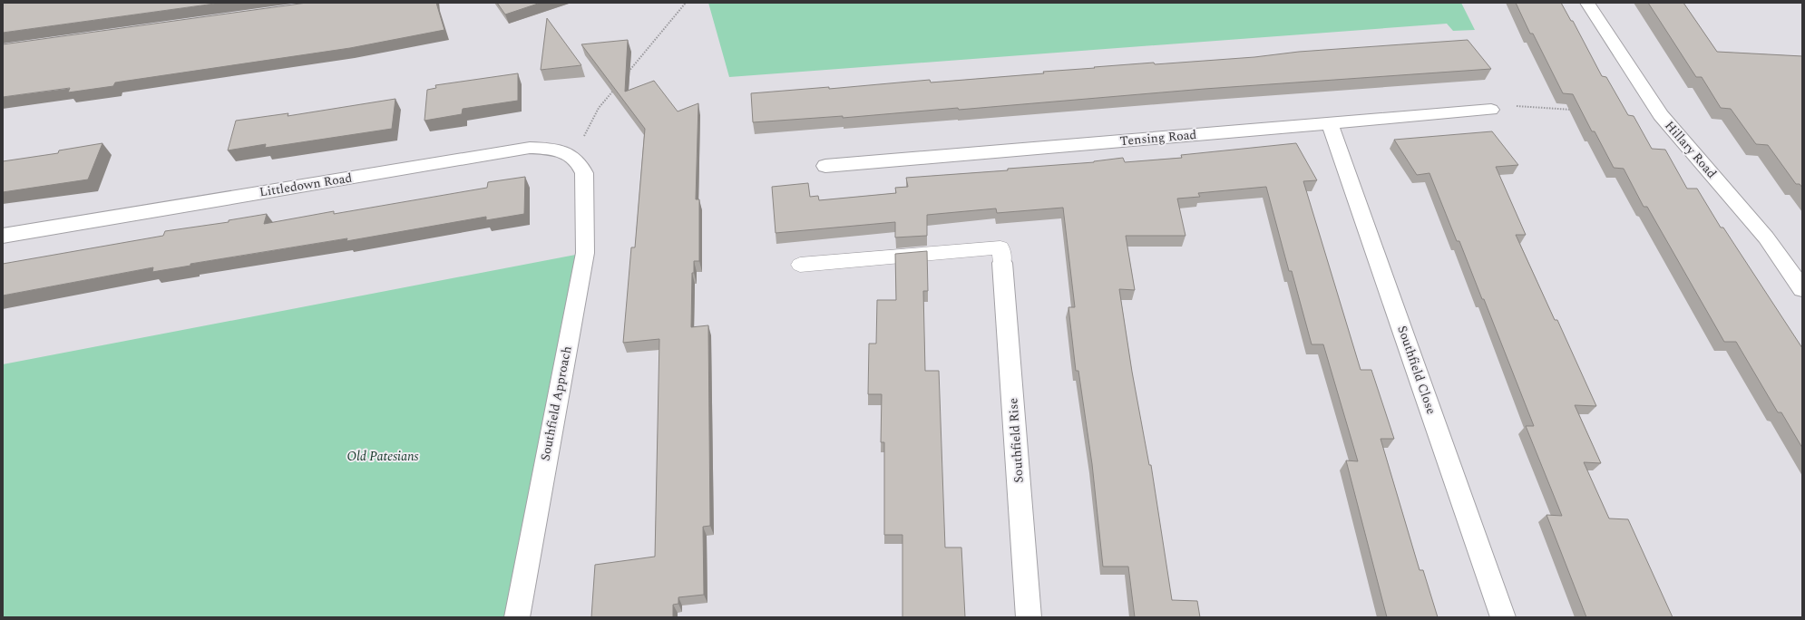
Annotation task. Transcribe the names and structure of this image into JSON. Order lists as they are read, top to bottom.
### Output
{
  "streets": {
    "street": [
      "Tensing Road",
      "Hillary Road",
      "Littledown Road",
      "Southfield Close",
      "Southfield Approach",
      "Southfield Rise"
    ]
  },
  "crossings": [
    ["Tensing Road", "Southfield Close"],
    ["Littledown Road", "Southfield Approach"]
  ],
  "parks": ["Old Patesians"]
}
